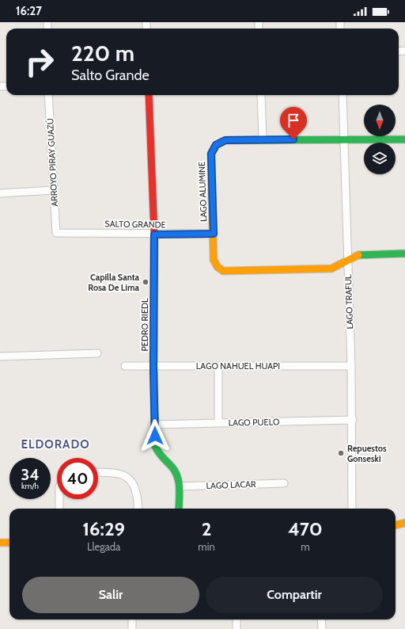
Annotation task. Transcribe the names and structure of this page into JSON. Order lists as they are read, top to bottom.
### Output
{
  "streets": {
    "street": [
      "ARROYO PIRAY GUAZÚ",
      "LAGO ALUMINE",
      "SALTO GRANDE",
      "LAGO TRAFUL",
      "PEDRO RIEDL",
      "LAGO NAHUEL HUAPI",
      "LAGO PUELO",
      "LAGO LACAR"
    ]
  },
  "crossings": [
    ["ARROYO PIRAY GUAZÚ", "SALTO GRANDE"],
    ["LAGO ALUMINE", "SALTO GRANDE"],
    ["LAGO ALUMINE", "LAGO TRAFUL"],
    ["SALTO GRANDE", "PEDRO RIEDL"],
    ["LAGO TRAFUL", "LAGO NAHUEL HUAPI"],
    ["LAGO TRAFUL", "LAGO PUELO"],
    ["PEDRO RIEDL", "LAGO NAHUEL HUAPI"],
    ["PEDRO RIEDL", "LAGO PUELO"],
    ["PEDRO RIEDL", "LAGO LACAR"]
  ],
  "districts": ["ELDORADO"],
  "places": ["Capilla Santa Rosa De Lima", "Repuestos Gonseski"],
  "north": "bottom",
  "page": {
    "status": "16:27",
    "turn": ["220 m", "Salto Grande"],
    "speed": "34 km/h",
    "limit": "40",
    "eta": [
      "16:29",
      "Llegada",
      "2",
      "min",
      "470",
      "m"
    ],
    "buttons": ["Salir", "Compartir"]
  }
}
